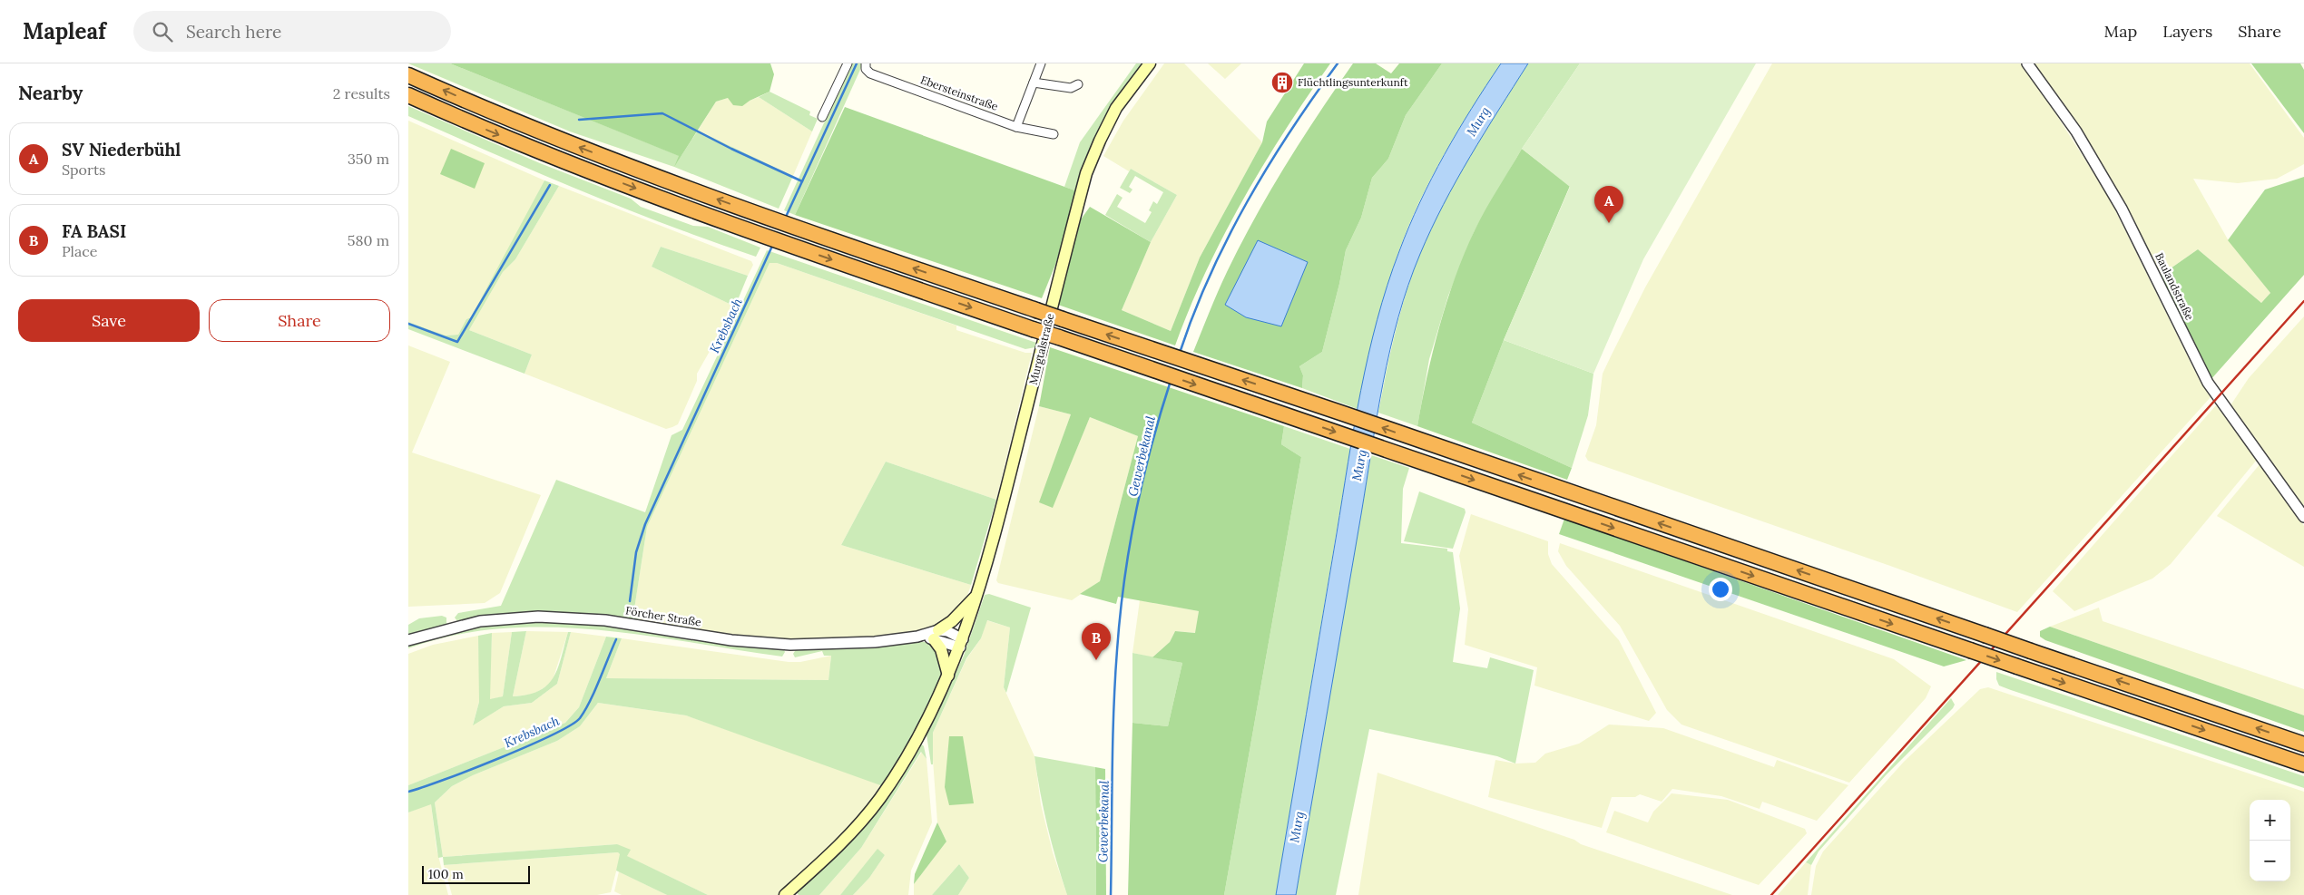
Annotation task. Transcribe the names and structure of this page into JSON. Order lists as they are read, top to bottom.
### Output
{
  "streets": {
    "main road": ["Murgtalstraße"],
    "street": ["Ebersteinstraße", "Baulandstraße", "Förcher Straße"]
  },
  "water": ["Murg", "Krebsbach", "Gewerbekanal"],
  "places": {
    "building": ["Flüchtlingsunterkunft"]
  },
  "scale_bar": "100 m",
  "page": {
    "header": "Mapleaf",
    "search": "Search here",
    "nav": ["Map", "Layers", "Share"],
    "heading": ["Nearby", "2 results"],
    "list": [
      {
        "mark": "A",
        "name": "SV Niederbühl",
        "note": "Sports",
        "value": "350 m"
      },
      {
        "mark": "B",
        "name": "FA BASI",
        "note": "Place",
        "value": "580 m"
      }
    ],
    "pins": ["A", "B"],
    "buttons": ["Save", "Share"],
    "map_buttons": ["+", "−"],
    "scale": "100 m"
  }
}
